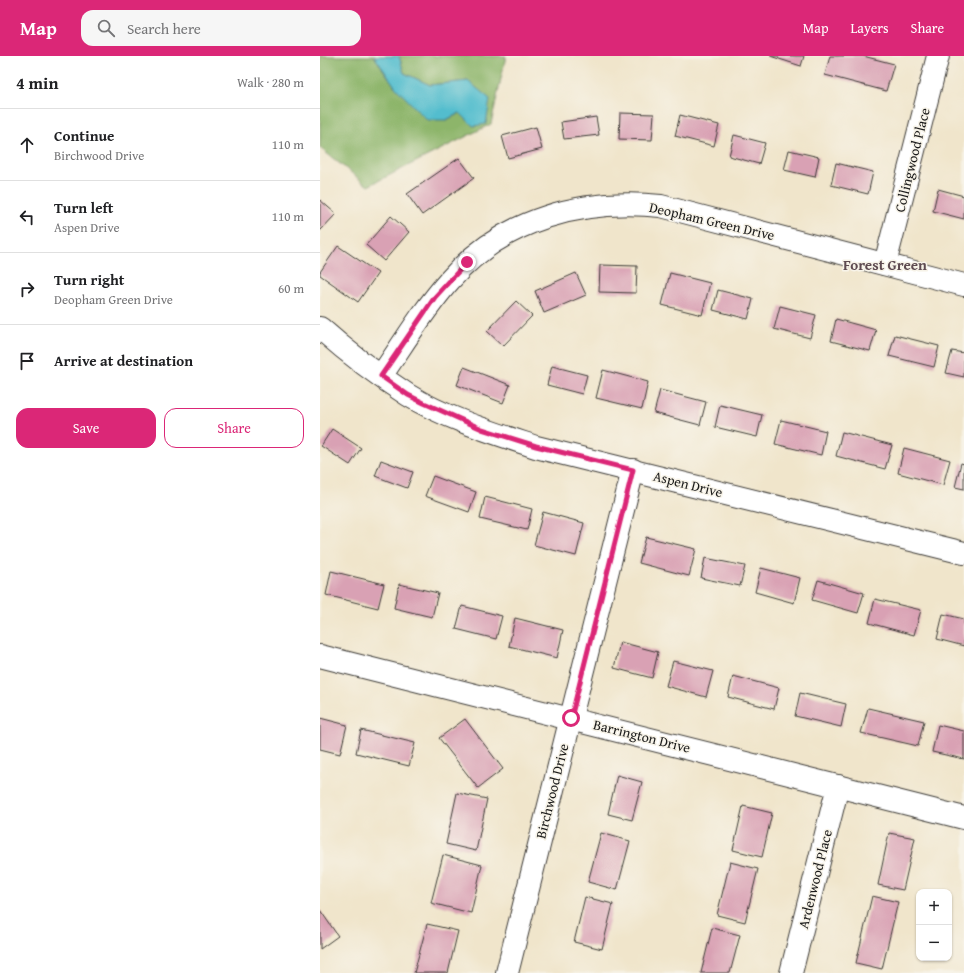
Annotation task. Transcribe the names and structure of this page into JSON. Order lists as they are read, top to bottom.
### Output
{
  "streets": {
    "street": [
      "Collingwood Place",
      "Deopham Green Drive",
      "Aspen Drive",
      "Barrington Drive",
      "Birchwood Drive",
      "Ardenwood Place"
    ]
  },
  "crossings": [
    ["Collingwood Place", "Deopham Green Drive"],
    ["Deopham Green Drive", "Aspen Drive"],
    ["Aspen Drive", "Birchwood Drive"],
    ["Barrington Drive", "Birchwood Drive"],
    ["Barrington Drive", "Ardenwood Place"]
  ],
  "districts": ["Forest Green"],
  "page": {
    "header": "Map",
    "search": "Search here",
    "nav": ["Map", "Layers", "Share"],
    "heading": ["4 min", "Walk · 280 m"],
    "list": [
      ["Continue", "Birchwood Drive", "110 m"],
      ["Turn left", "Aspen Drive", "110 m"],
      ["Turn right", "Deopham Green Drive", "60 m"],
      "Arrive at destination"
    ],
    "buttons": ["Save", "Share"],
    "map_buttons": ["+", "−"]
  }
}
